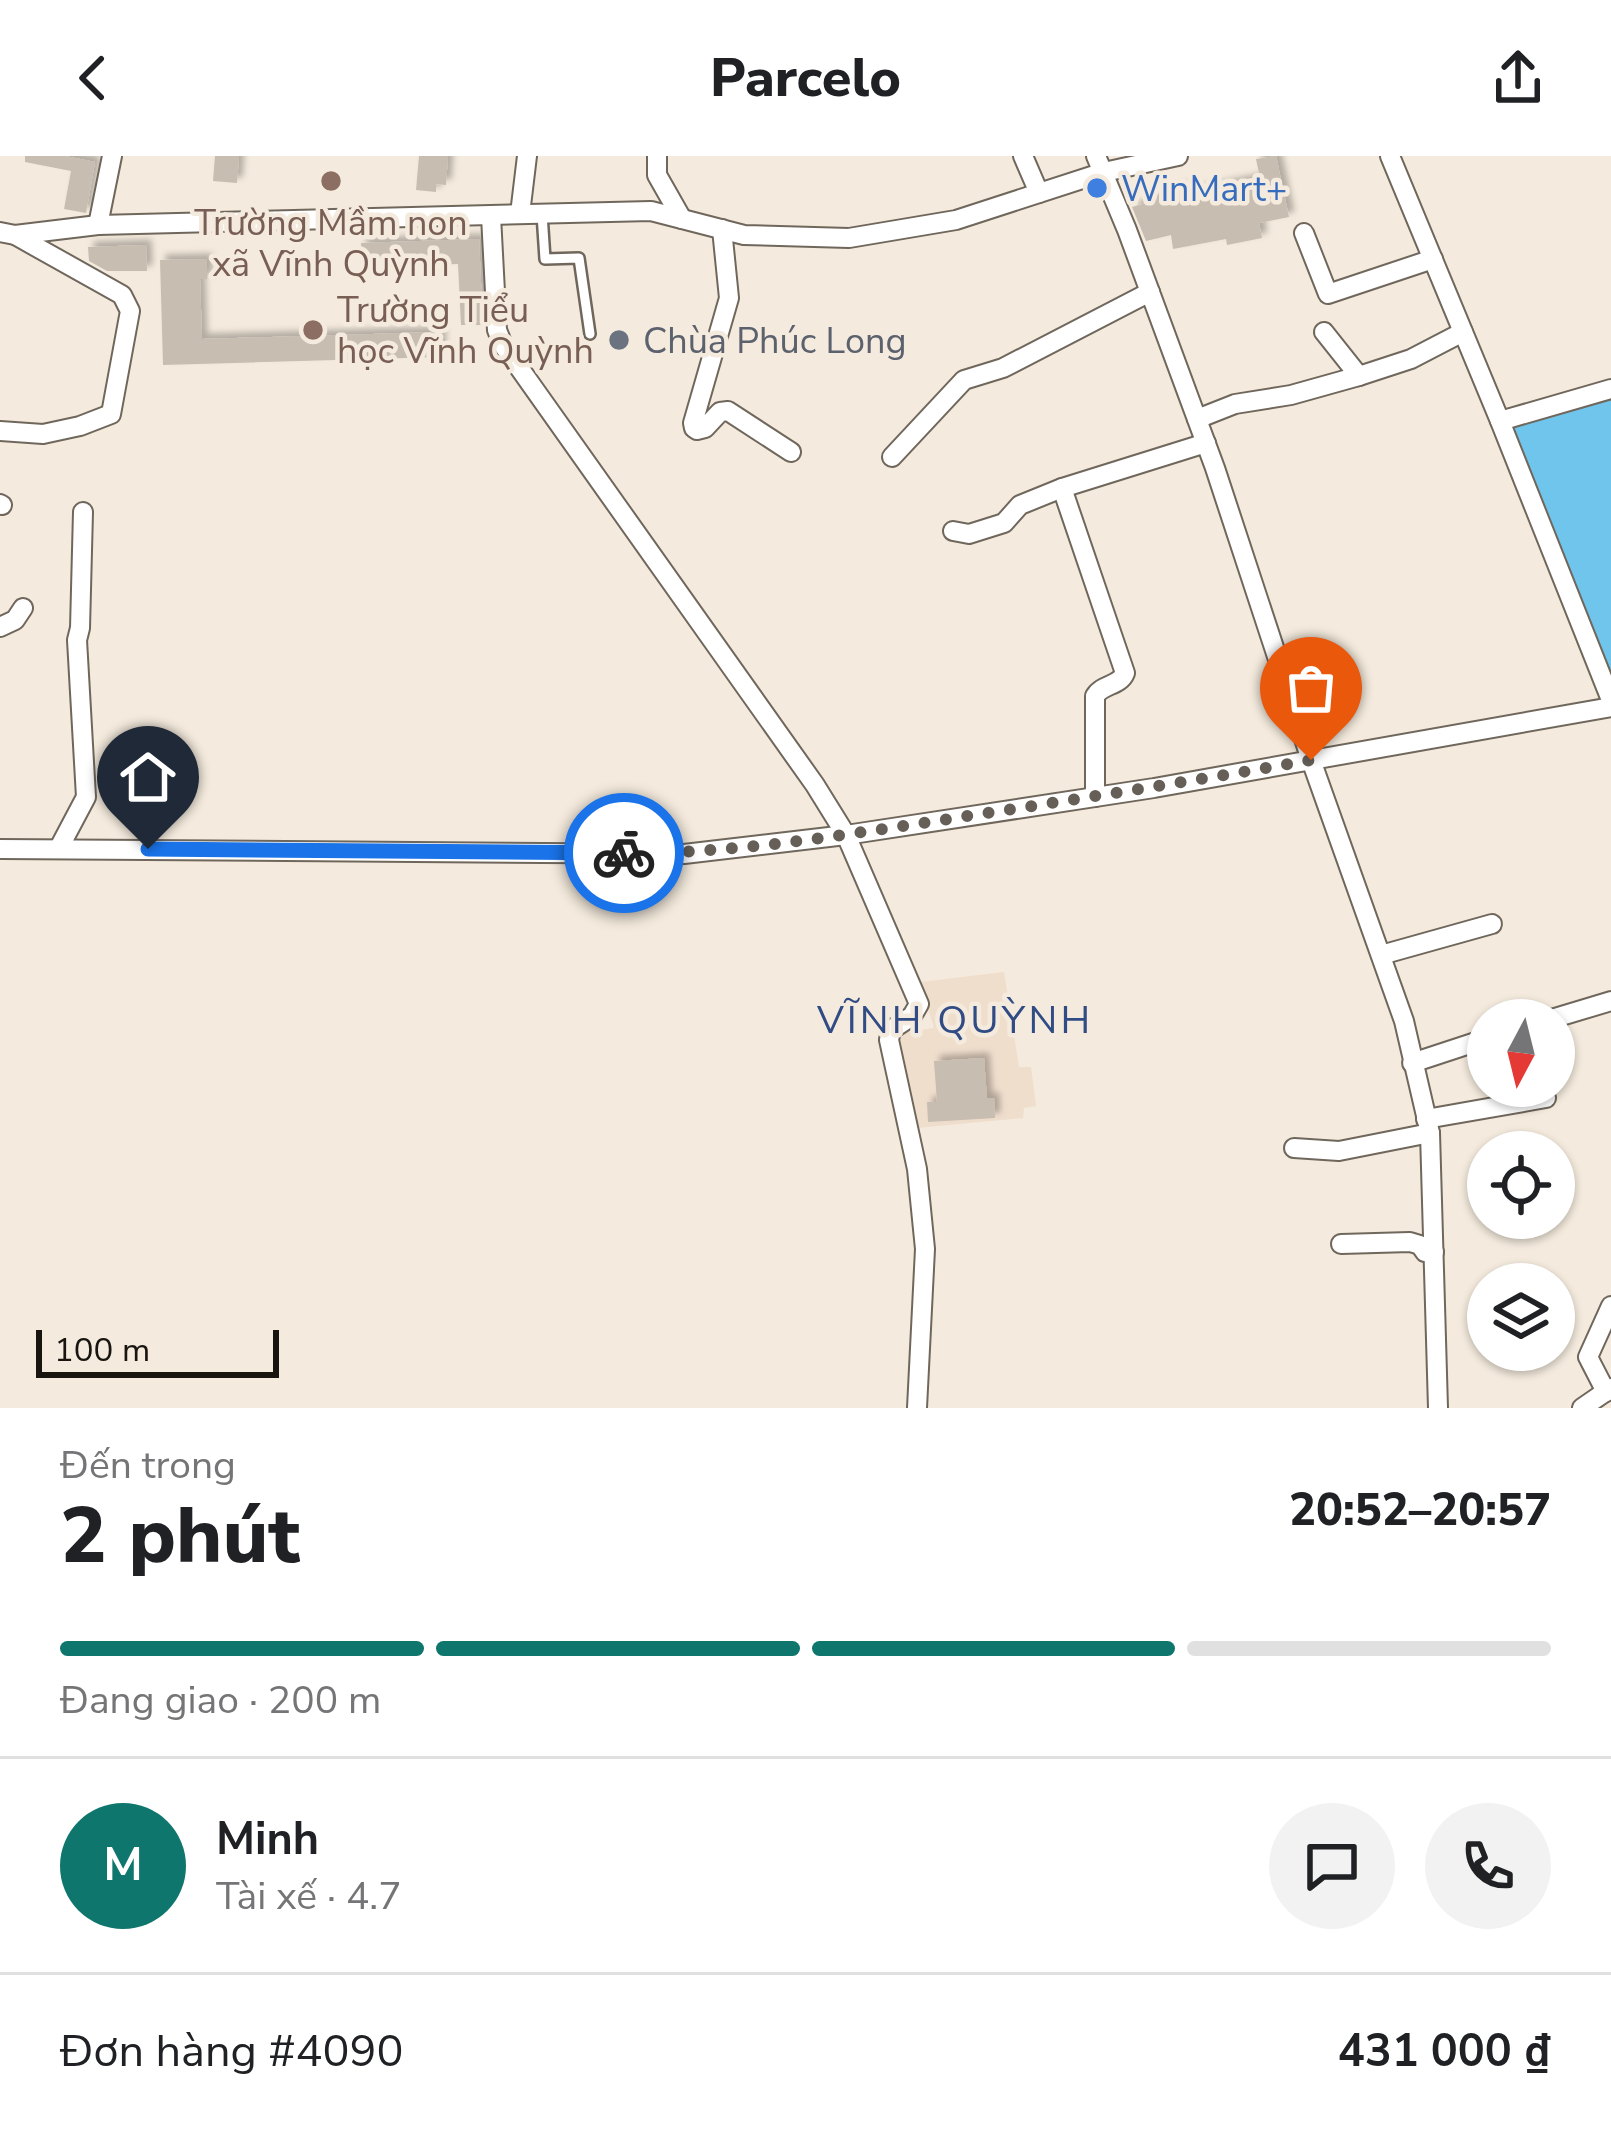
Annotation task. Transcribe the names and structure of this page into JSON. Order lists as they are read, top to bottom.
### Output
{
  "districts": ["VĨNH QUỲNH"],
  "places": [
    "Trường Mầm non xã Vĩnh Quỳnh",
    "WinMart+",
    "Trường Tiểu học Vĩnh Quỳnh",
    "Chùa Phúc Long"
  ],
  "scale_bar": "100 m",
  "north": "bottom",
  "page": {
    "header": "Parcelo",
    "scale": "100 m",
    "heading": ["2 phút", "Đến trong", "20:52–20:57"],
    "panel": [
      "Minh",
      "Tài xế · 4.7",
      "Đơn hàng #4090",
      "431 000 ₫"
    ],
    "bar": "Đang giao · 200 m",
    "round": "M"
  }
}
